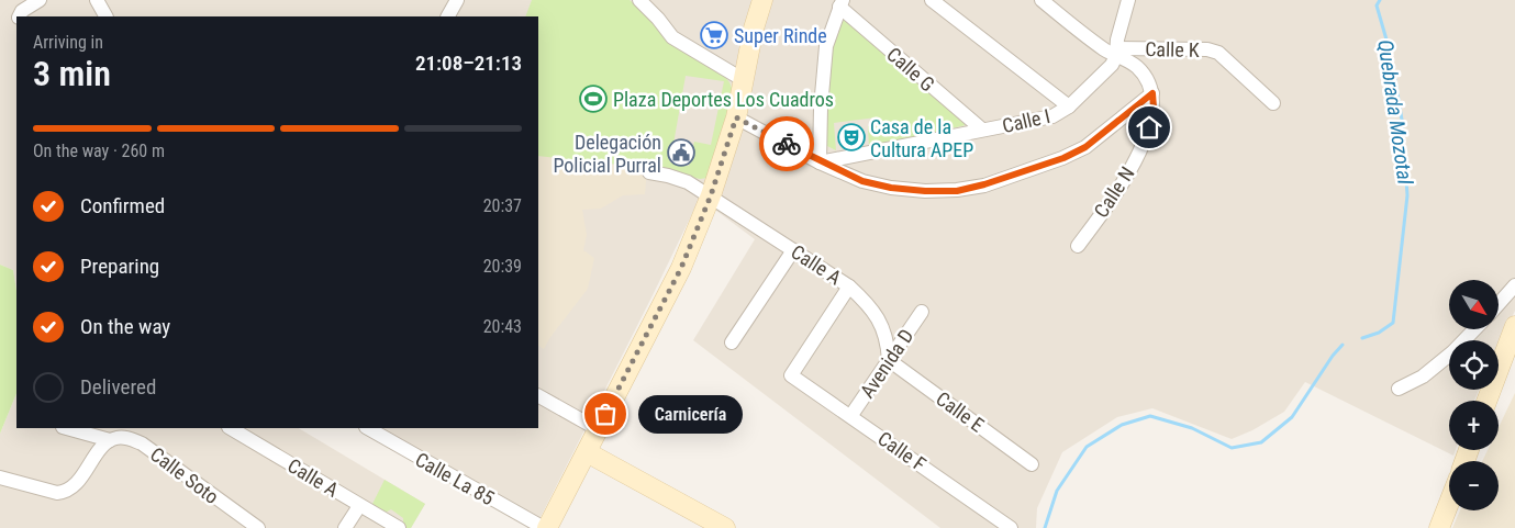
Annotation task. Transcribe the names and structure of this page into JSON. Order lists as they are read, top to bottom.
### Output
{
  "streets": {
    "street": [
      "Calle K",
      "Calle G",
      "Calle I",
      "Calle N",
      "Calle A",
      "Avenida D",
      "Calle E",
      "Calle F",
      "Calle Soto",
      "Calle La 85"
    ]
  },
  "crossings": [
    ["Calle K", "Calle I"],
    ["Calle G", "Calle I"],
    ["Calle A", "Avenida D"],
    ["Calle A", "Calle E"],
    ["Calle A", "Calle F"],
    ["Avenida D", "Calle E"],
    ["Avenida D", "Calle F"]
  ],
  "water": ["Quebrada Mozotal"],
  "places": {
    "supermarket": ["Super Rinde"],
    "sports": ["Plaza Deportes Los Cuadros"],
    "theatre": ["Casa de la Cultura APEP"],
    "public building": ["Delegación Policial Purral"],
    "other": ["Carnicería"]
  },
  "north": "bottom right",
  "page": {
    "heading": ["3 min", "Arriving in", "21:08–21:13"],
    "bar": "On the way · 260 m",
    "list": [
      ["Confirmed", "20:37"],
      ["Preparing", "20:39"],
      ["On the way", "20:43"],
      "Delivered"
    ],
    "map_buttons": ["+", "−"],
    "bubble": "Carnicería"
  }
}
